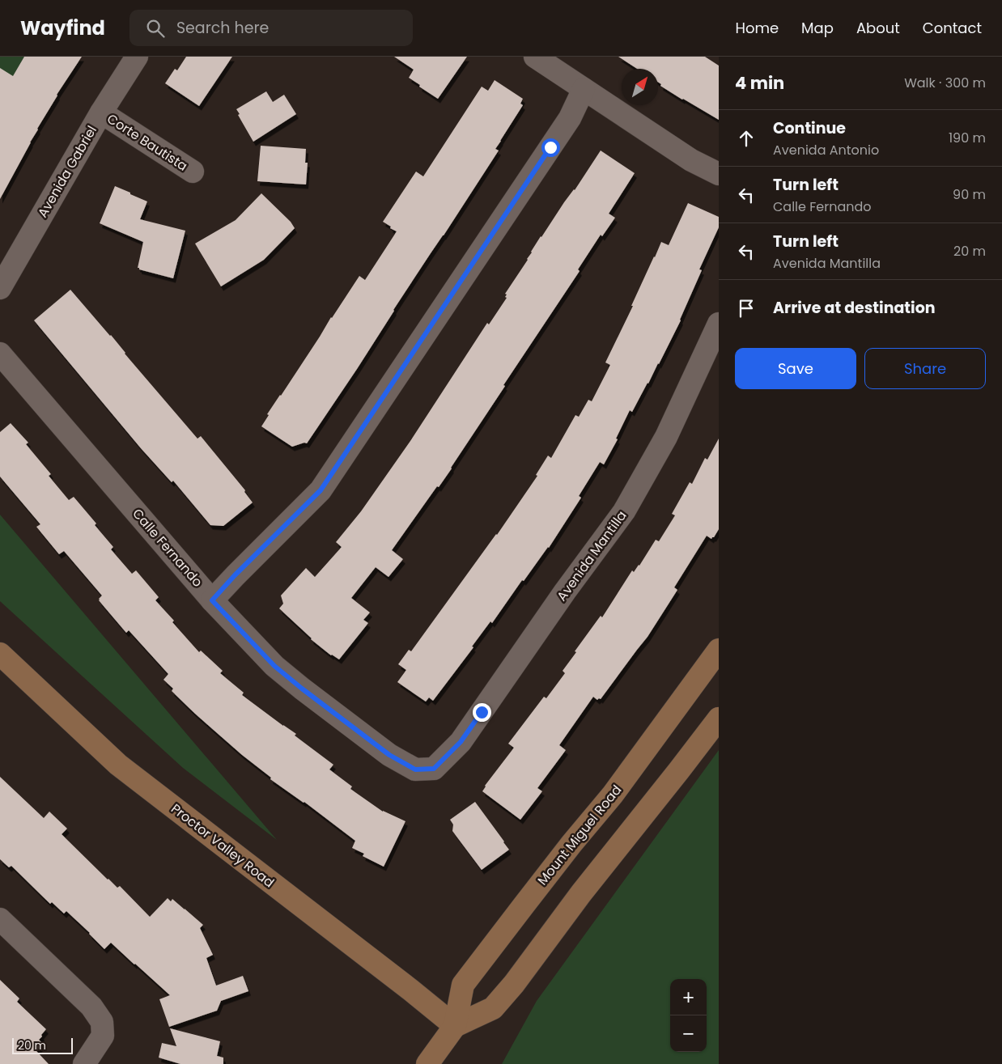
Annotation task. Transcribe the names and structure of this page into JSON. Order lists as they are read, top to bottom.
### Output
{
  "streets": {
    "street": [
      "Corte Bautista",
      "Avenida Gabriel",
      "Calle Fernando",
      "Avenida Mantilla",
      "Mount Miguel Road",
      "Proctor Valley Road"
    ]
  },
  "crossings": [
    ["Corte Bautista", "Avenida Gabriel"],
    ["Calle Fernando", "Avenida Mantilla"],
    ["Mount Miguel Road", "Proctor Valley Road"]
  ],
  "scale_bar": "20 m",
  "north": "top right",
  "page": {
    "header": "Wayfind",
    "search": "Search here",
    "nav": [
      "Home",
      "Map",
      "About",
      "Contact"
    ],
    "heading": ["4 min", "Walk · 300 m"],
    "list": [
      ["Continue", "Avenida Antonio", "190 m"],
      ["Turn left", "Calle Fernando", "90 m"],
      ["Turn left", "Avenida Mantilla", "20 m"],
      "Arrive at destination"
    ],
    "buttons": ["Save", "Share"],
    "map_buttons": ["+", "−"],
    "scale": "20 m"
  }
}
